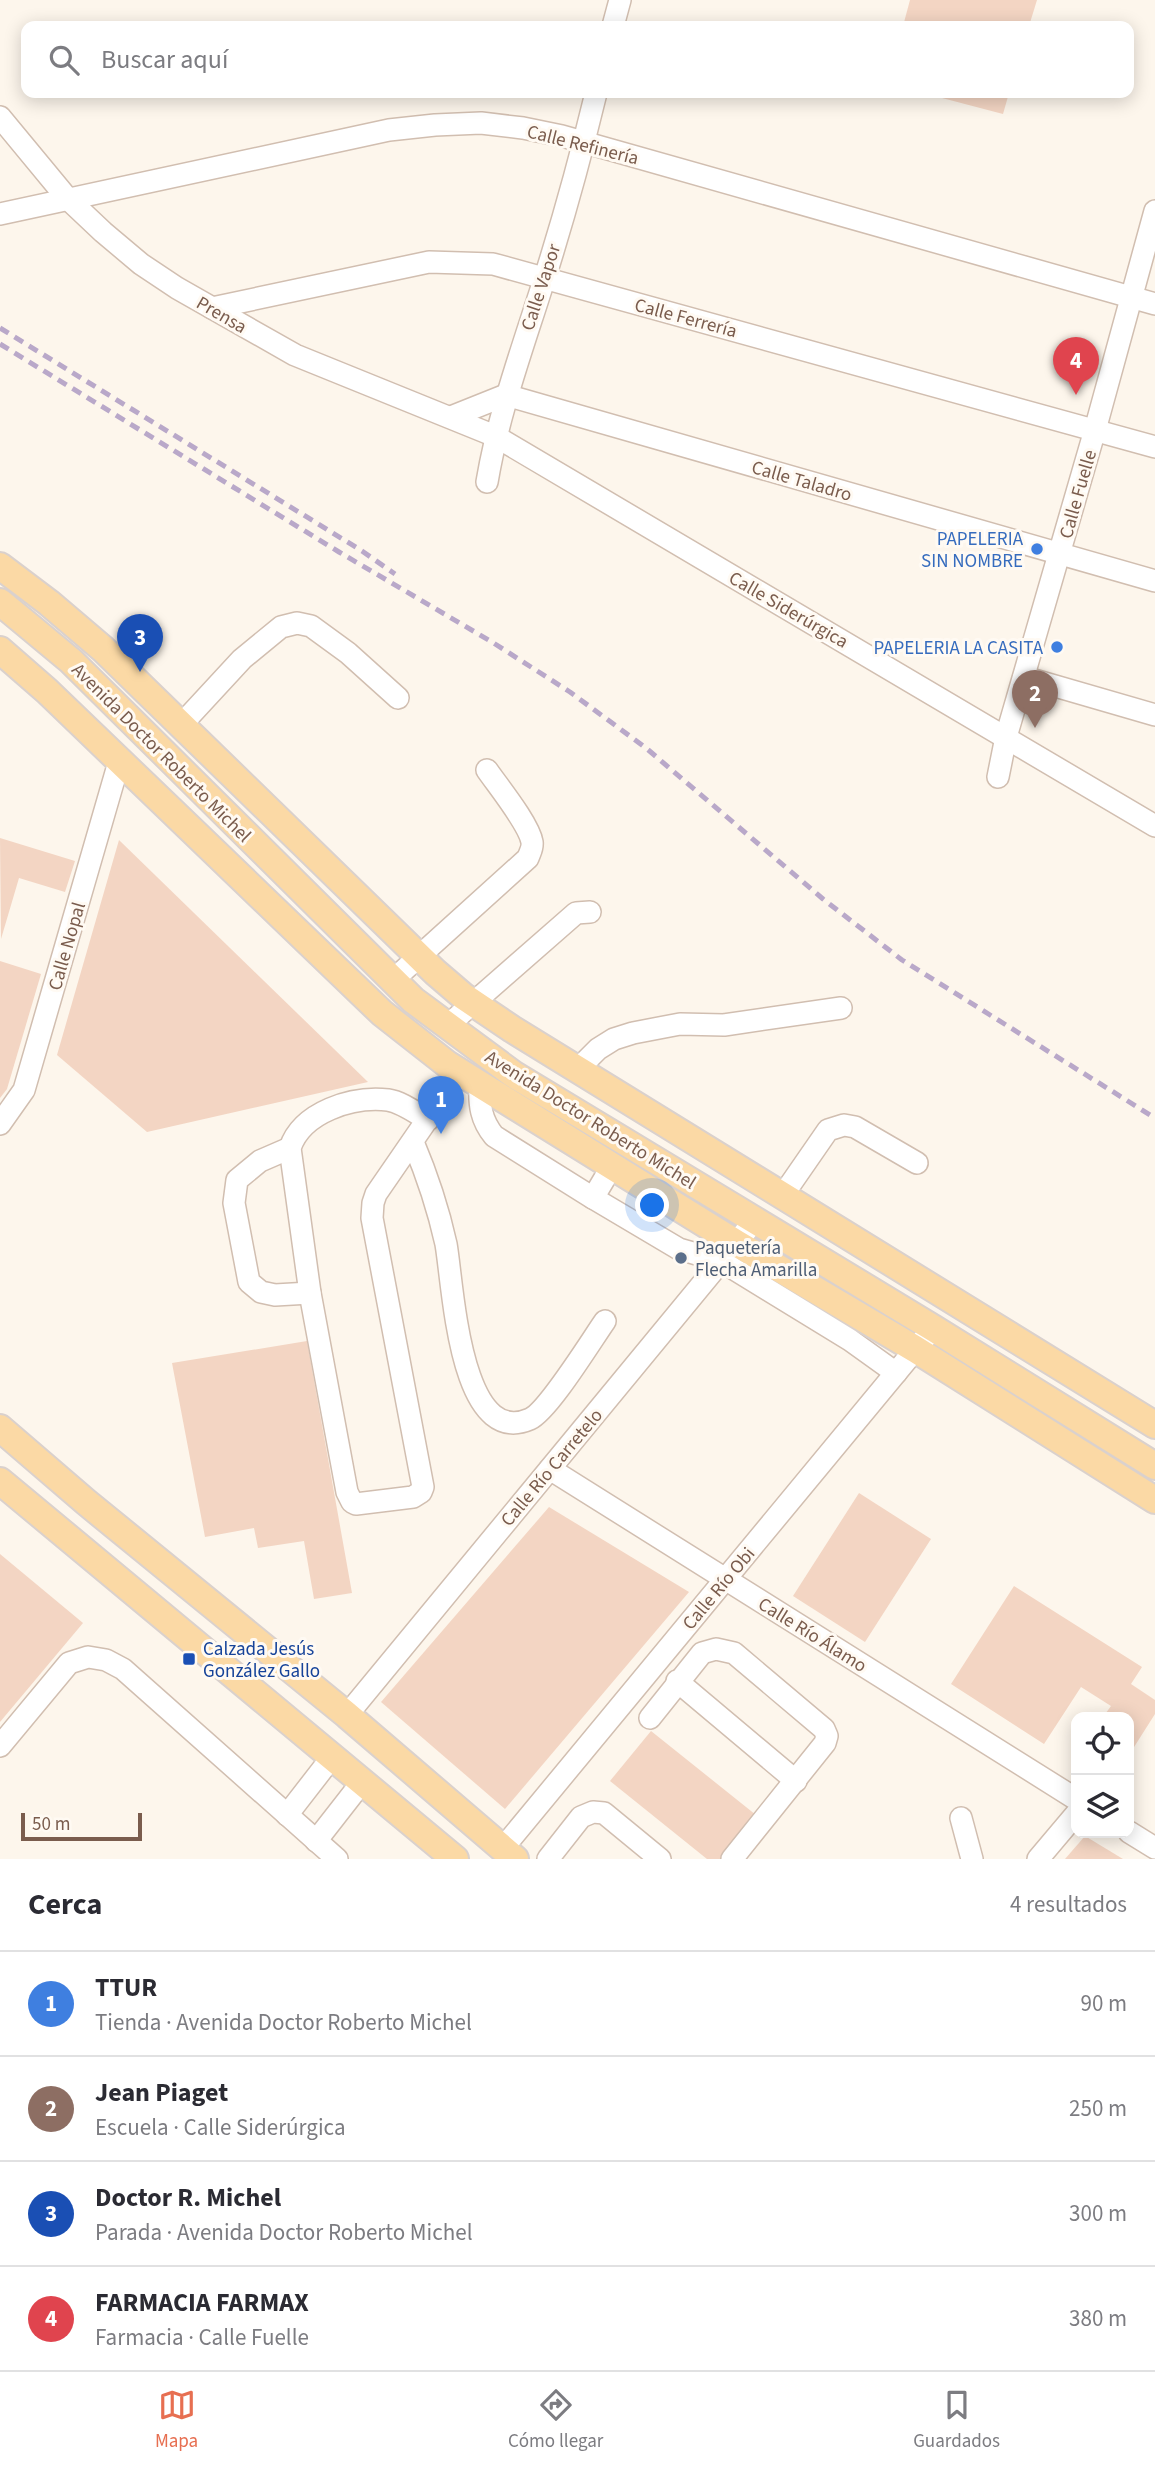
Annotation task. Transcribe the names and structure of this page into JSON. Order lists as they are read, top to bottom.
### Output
{
  "streets": {
    "main road": ["Avenida Doctor Roberto Michel"],
    "street": [
      "Calle Refinería",
      "Calle Vapor",
      "Prensa",
      "Calle Ferrería",
      "Calle Taladro",
      "Calle Fuelle",
      "Calle Siderúrgica",
      "Calle Nopal",
      "Calle Río Carretelo",
      "Calle Río Obi",
      "Calle Río Álamo"
    ]
  },
  "crossings": [
    ["Calle Refinería", "Calle Vapor"],
    ["Calle Refinería", "Prensa"],
    ["Calle Refinería", "Calle Fuelle"],
    ["Calle Vapor", "Prensa"],
    ["Calle Vapor", "Calle Ferrería"],
    ["Calle Vapor", "Calle Taladro"],
    ["Calle Vapor", "Calle Siderúrgica"],
    ["Prensa", "Calle Ferrería"],
    ["Prensa", "Calle Siderúrgica"],
    ["Calle Ferrería", "Calle Fuelle"],
    ["Calle Taladro", "Calle Fuelle"],
    ["Calle Fuelle", "Calle Siderúrgica"],
    ["Avenida Doctor Roberto Michel", "Calle Nopal"],
    ["Avenida Doctor Roberto Michel", "Calle Río Carretelo"],
    ["Avenida Doctor Roberto Michel", "Calle Río Obi"],
    ["Calle Río Carretelo", "Calle Río Álamo"],
    ["Calle Río Obi", "Calle Río Álamo"]
  ],
  "places": {
    "other": ["PAPELERIA SIN NOMBRE", "PAPELERIA LA CASITA", "Paquetería Flecha Amarilla"],
    "transit": ["Calzada Jesús González Gallo"]
  },
  "scale_bar": "50 m",
  "page": {
    "search": "Buscar aquí",
    "pins": [
      "4",
      "3",
      "2",
      "1"
    ],
    "scale": "50 m",
    "heading": ["Cerca", "4 resultados"],
    "list": [
      {
        "mark": "1",
        "name": "TTUR",
        "note": "Tienda · Avenida Doctor Roberto Michel",
        "value": "90 m"
      },
      {
        "mark": "2",
        "name": "Jean Piaget",
        "note": "Escuela · Calle Siderúrgica",
        "value": "250 m"
      },
      {
        "mark": "3",
        "name": "Doctor R. Michel",
        "note": "Parada · Avenida Doctor Roberto Michel",
        "value": "300 m"
      },
      {
        "mark": "4",
        "name": "FARMACIA FARMAX",
        "note": "Farmacia · Calle Fuelle",
        "value": "380 m"
      }
    ],
    "nav": ["Mapa", "Cómo llegar", "Guardados"]
  }
}
